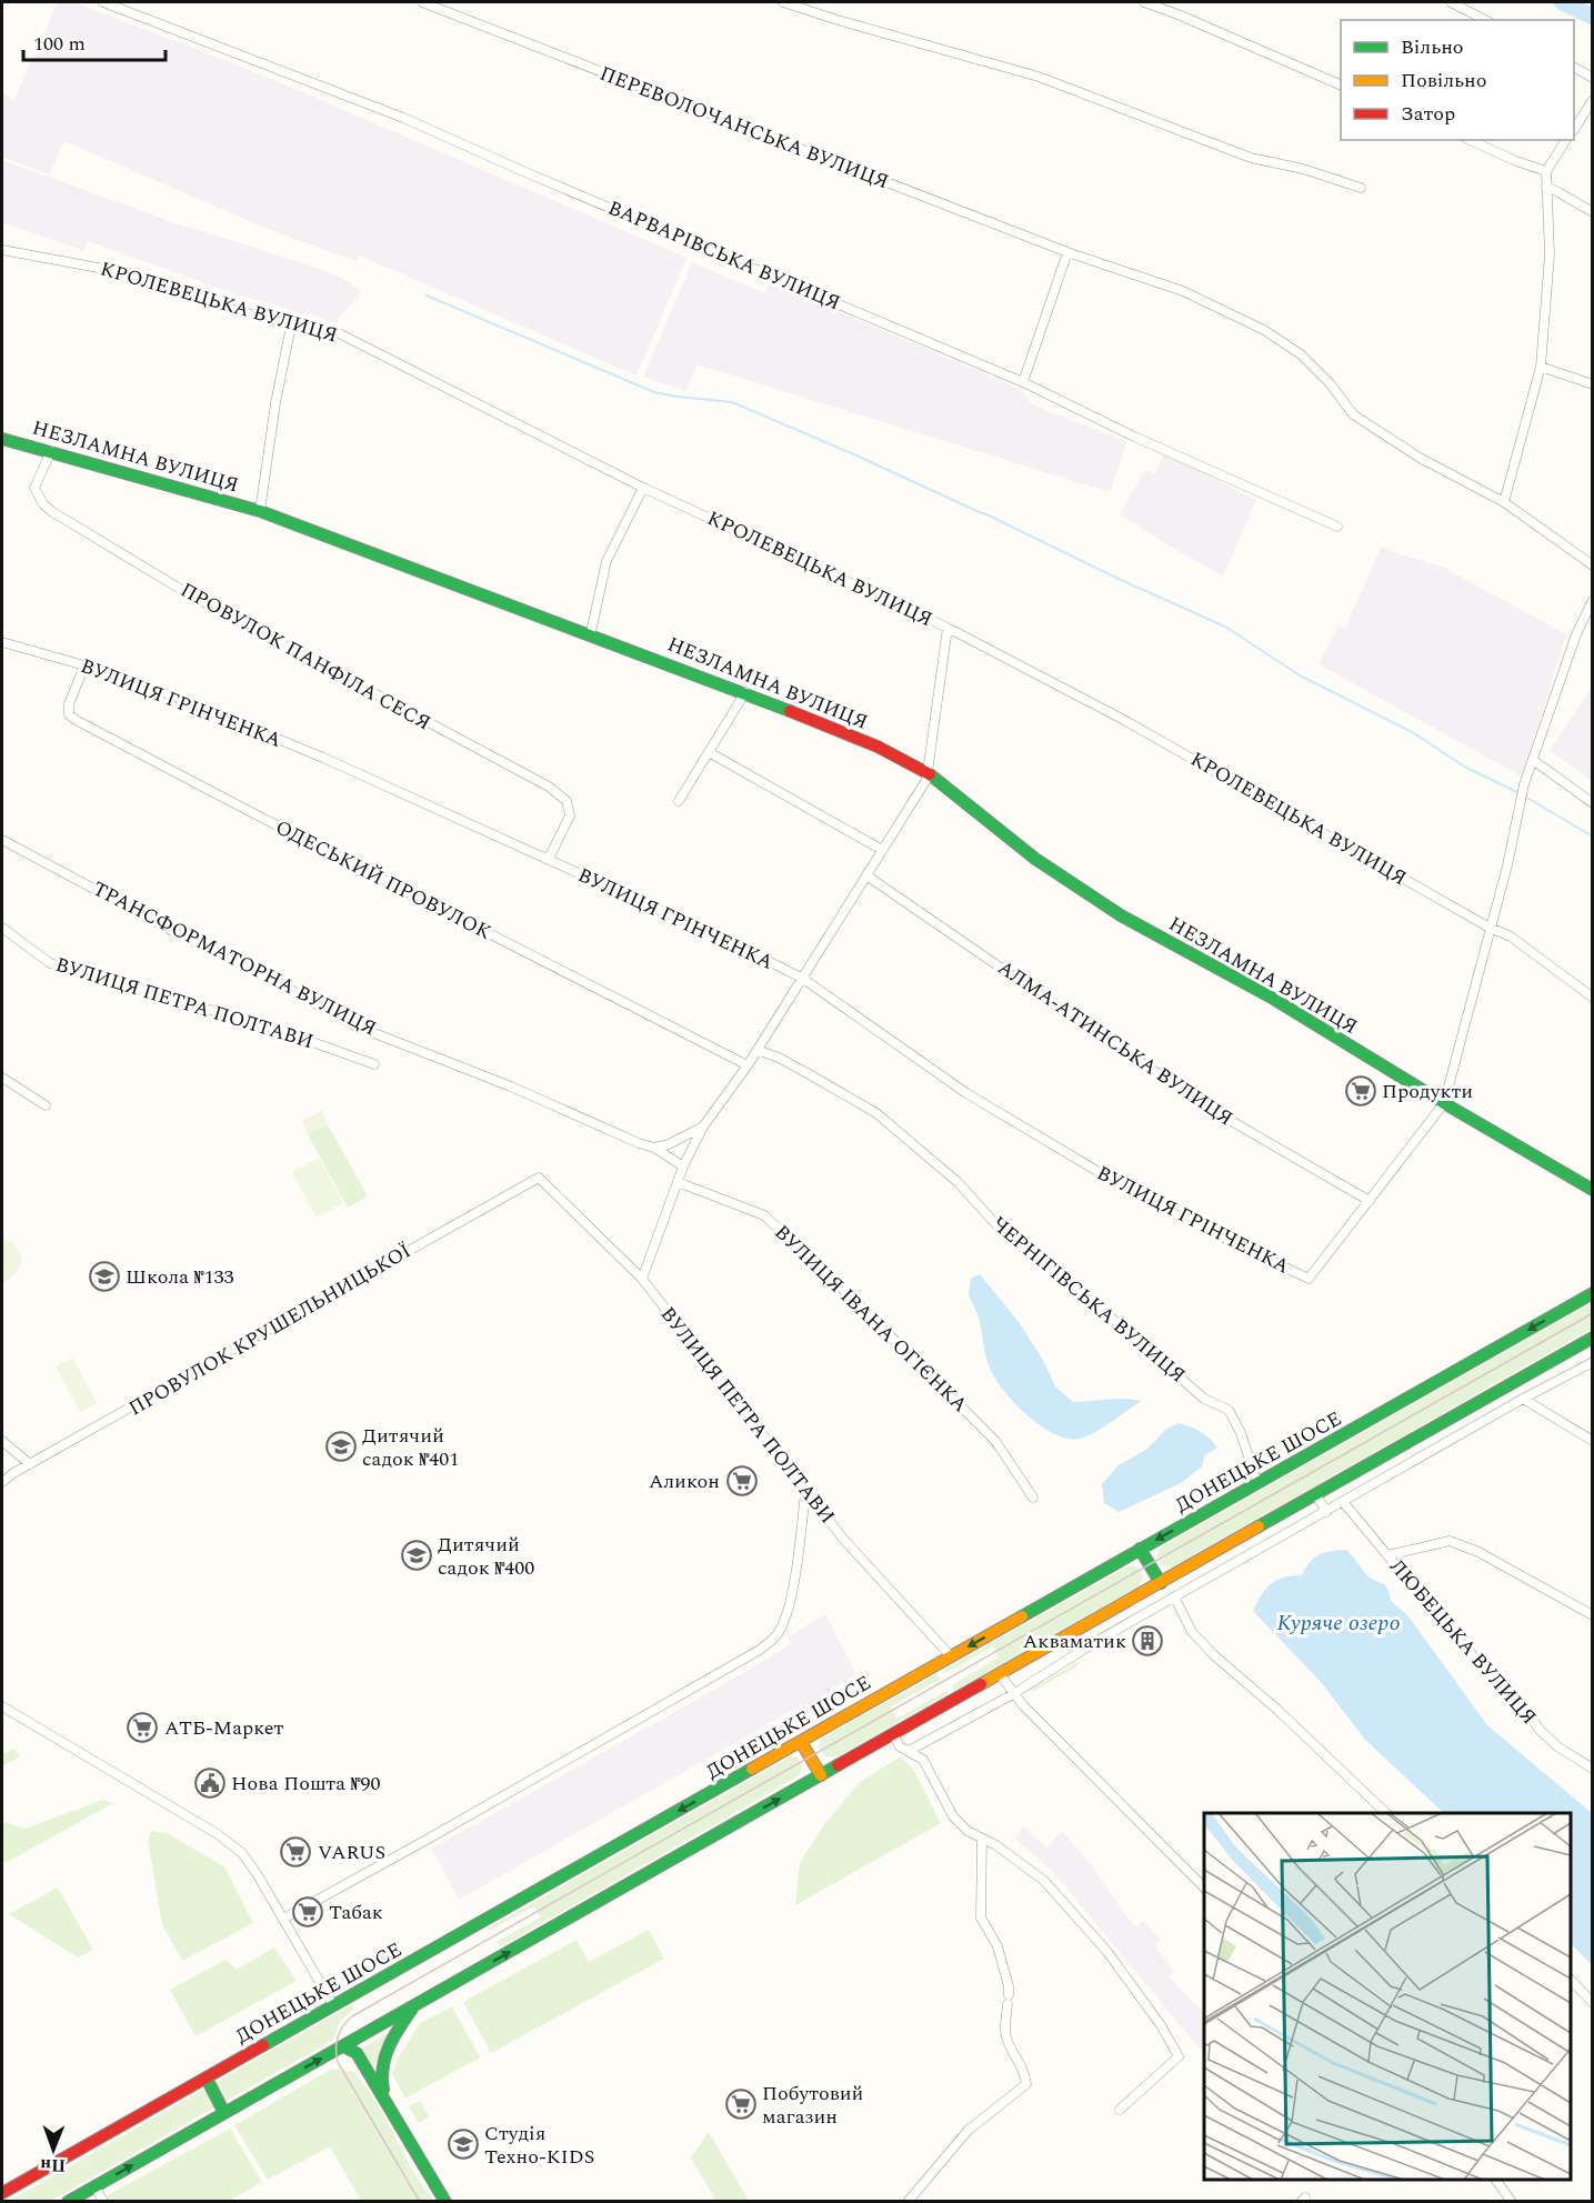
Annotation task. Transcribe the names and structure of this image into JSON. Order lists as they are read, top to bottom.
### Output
{
  "streets": {
    "main road": ["НЕЗЛАМНА ВУЛИЦЯ", "ДОНЕЦЬКЕ ШОСЕ"],
    "street": [
      "ПЕРЕВОЛОЧАНСЬКА ВУЛИЦЯ",
      "ВАРВАРІВСЬКА ВУЛИЦЯ",
      "КРОЛЕВЕЦЬКА ВУЛИЦЯ",
      "ПРОВУЛОК ПАНФІЛА СЕСЯ",
      "ВУЛИЦЯ ГРІНЧЕНКА",
      "ОДЕСЬКИЙ ПРОВУЛОК",
      "ТРАНСФОРМАТОРНА ВУЛИЦЯ",
      "ВУЛИЦЯ ПЕТРА ПОЛТАВИ",
      "АЛМА-АТИНСЬКА ВУЛИЦЯ",
      "ЧЕРНІГІВСЬКА ВУЛИЦЯ",
      "ВУЛИЦЯ ІВАНА ОГІЄНКА",
      "ПРОВУЛОК КРУШЕЛЬНИЦЬКОЇ",
      "ЛЮБЕЦЬКА ВУЛИЦЯ"
    ]
  },
  "crossings": [
    ["КРОЛЕВЕЦЬКА ВУЛИЦЯ", "НЕЗЛАМНА ВУЛИЦЯ"],
    ["НЕЗЛАМНА ВУЛИЦЯ", "ПРОВУЛОК ПАНФІЛА СЕСЯ"],
    ["ПРОВУЛОК ПАНФІЛА СЕСЯ", "ВУЛИЦЯ ГРІНЧЕНКА"],
    ["ВУЛИЦЯ ГРІНЧЕНКА", "ОДЕСЬКИЙ ПРОВУЛОК"],
    ["ВУЛИЦЯ ГРІНЧЕНКА", "АЛМА-АТИНСЬКА ВУЛИЦЯ"],
    ["ВУЛИЦЯ ПЕТРА ПОЛТАВИ", "ПРОВУЛОК КРУШЕЛЬНИЦЬКОЇ"],
    ["ВУЛИЦЯ ПЕТРА ПОЛТАВИ", "ДОНЕЦЬКЕ ШОСЕ"],
    ["ЧЕРНІГІВСЬКА ВУЛИЦЯ", "ДОНЕЦЬКЕ ШОСЕ"]
  ],
  "water": ["Куряче озеро"],
  "places": {
    "supermarket": [
      "Продукти",
      "Аликон",
      "АТБ-Маркет",
      "VARUS",
      "Табак",
      "Побутовий магазин"
    ],
    "school or university": [
      "Школа №133",
      "Дитячий садок №401",
      "Дитячий садок №400",
      "Студія Техно-KIDS"
    ],
    "building": ["Акваматик"],
    "public building": ["Нова Пошта №90"]
  },
  "legend": ["Вільно", "Повільно", "Затор"],
  "scale_bar": "100 m",
  "north": "bottom"
}
